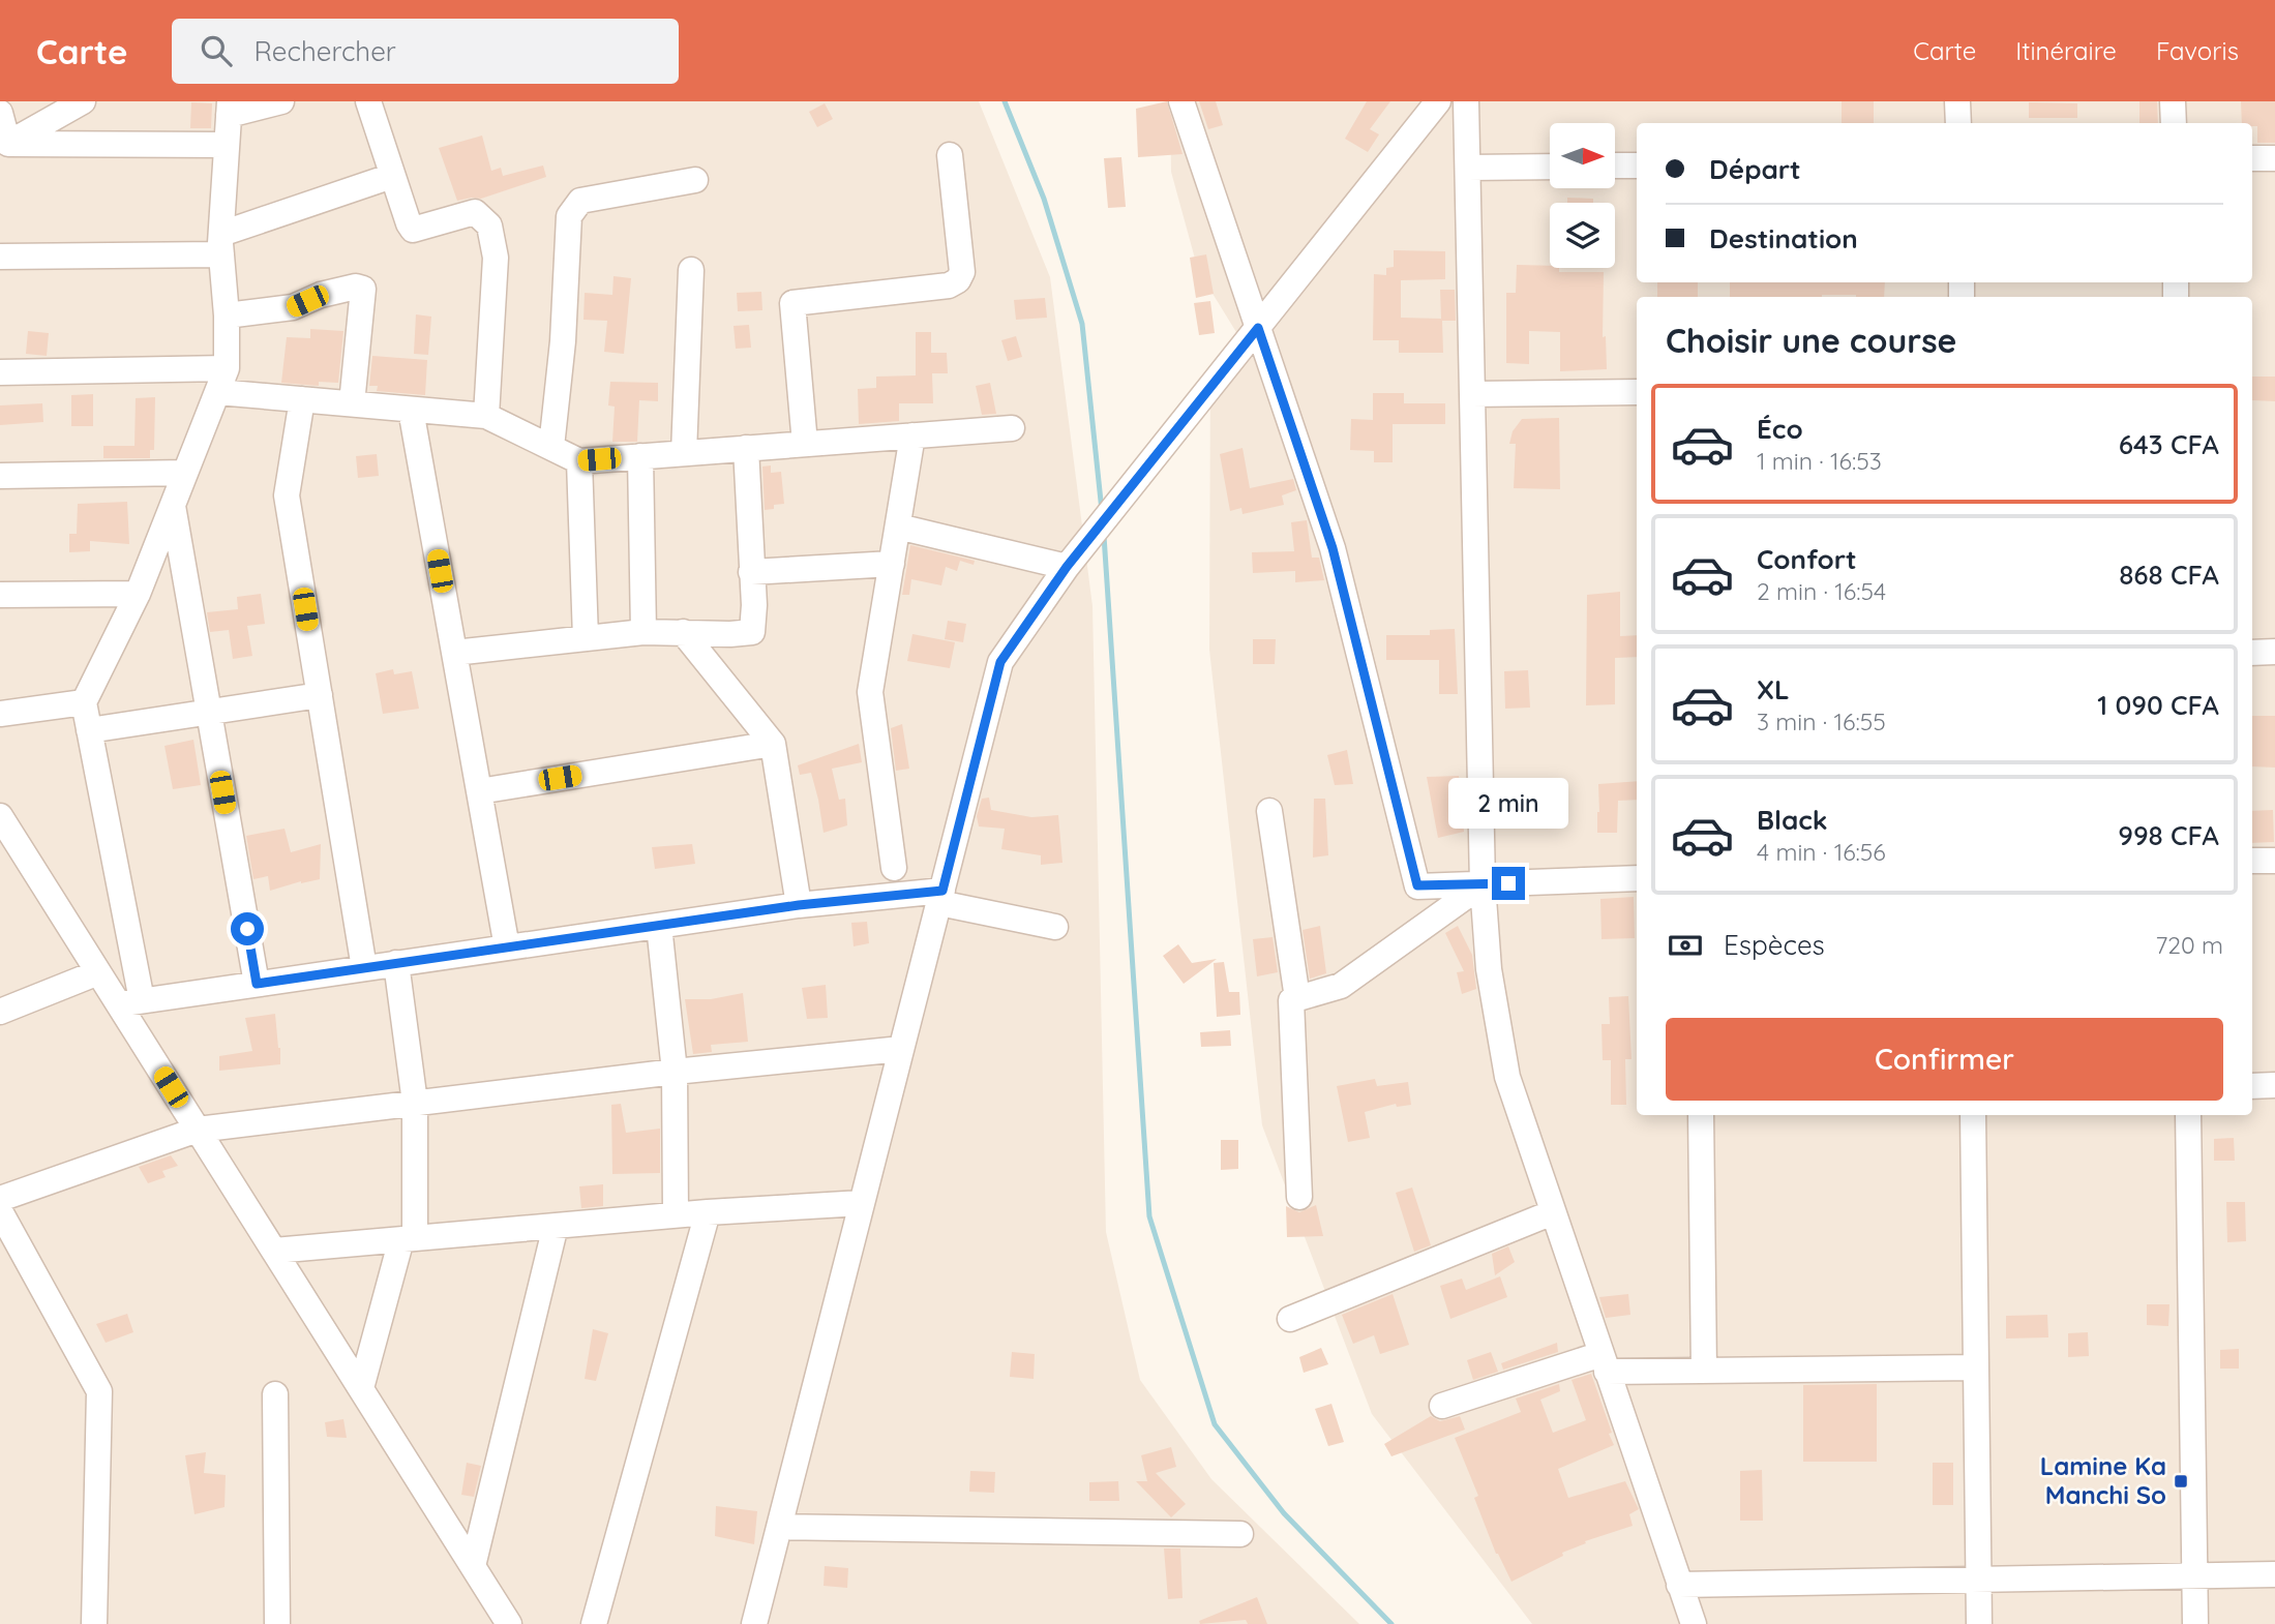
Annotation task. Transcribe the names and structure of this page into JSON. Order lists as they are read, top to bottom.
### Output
{
  "places": {
    "transit": ["Lamine Ka Manchi So"]
  },
  "north": "right",
  "page": {
    "header": "Carte",
    "search": "Rechercher",
    "nav": ["Carte", "Itinéraire", "Favoris"],
    "banner": ["Départ", "Destination"],
    "heading": "Choisir une course",
    "list": [
      {
        "name": "Éco",
        "note": "1 min · 16:53",
        "value": "643 CFA"
      },
      {
        "name": "Confort",
        "note": "2 min · 16:54",
        "value": "868 CFA"
      },
      {
        "name": "XL",
        "note": "3 min · 16:55",
        "value": "1 090 CFA"
      },
      {
        "name": "Black",
        "note": "4 min · 16:56",
        "value": "998 CFA"
      }
    ],
    "bubble": "2 min",
    "pay": ["Espèces", "720 m"],
    "buttons": "Confirmer"
  }
}
